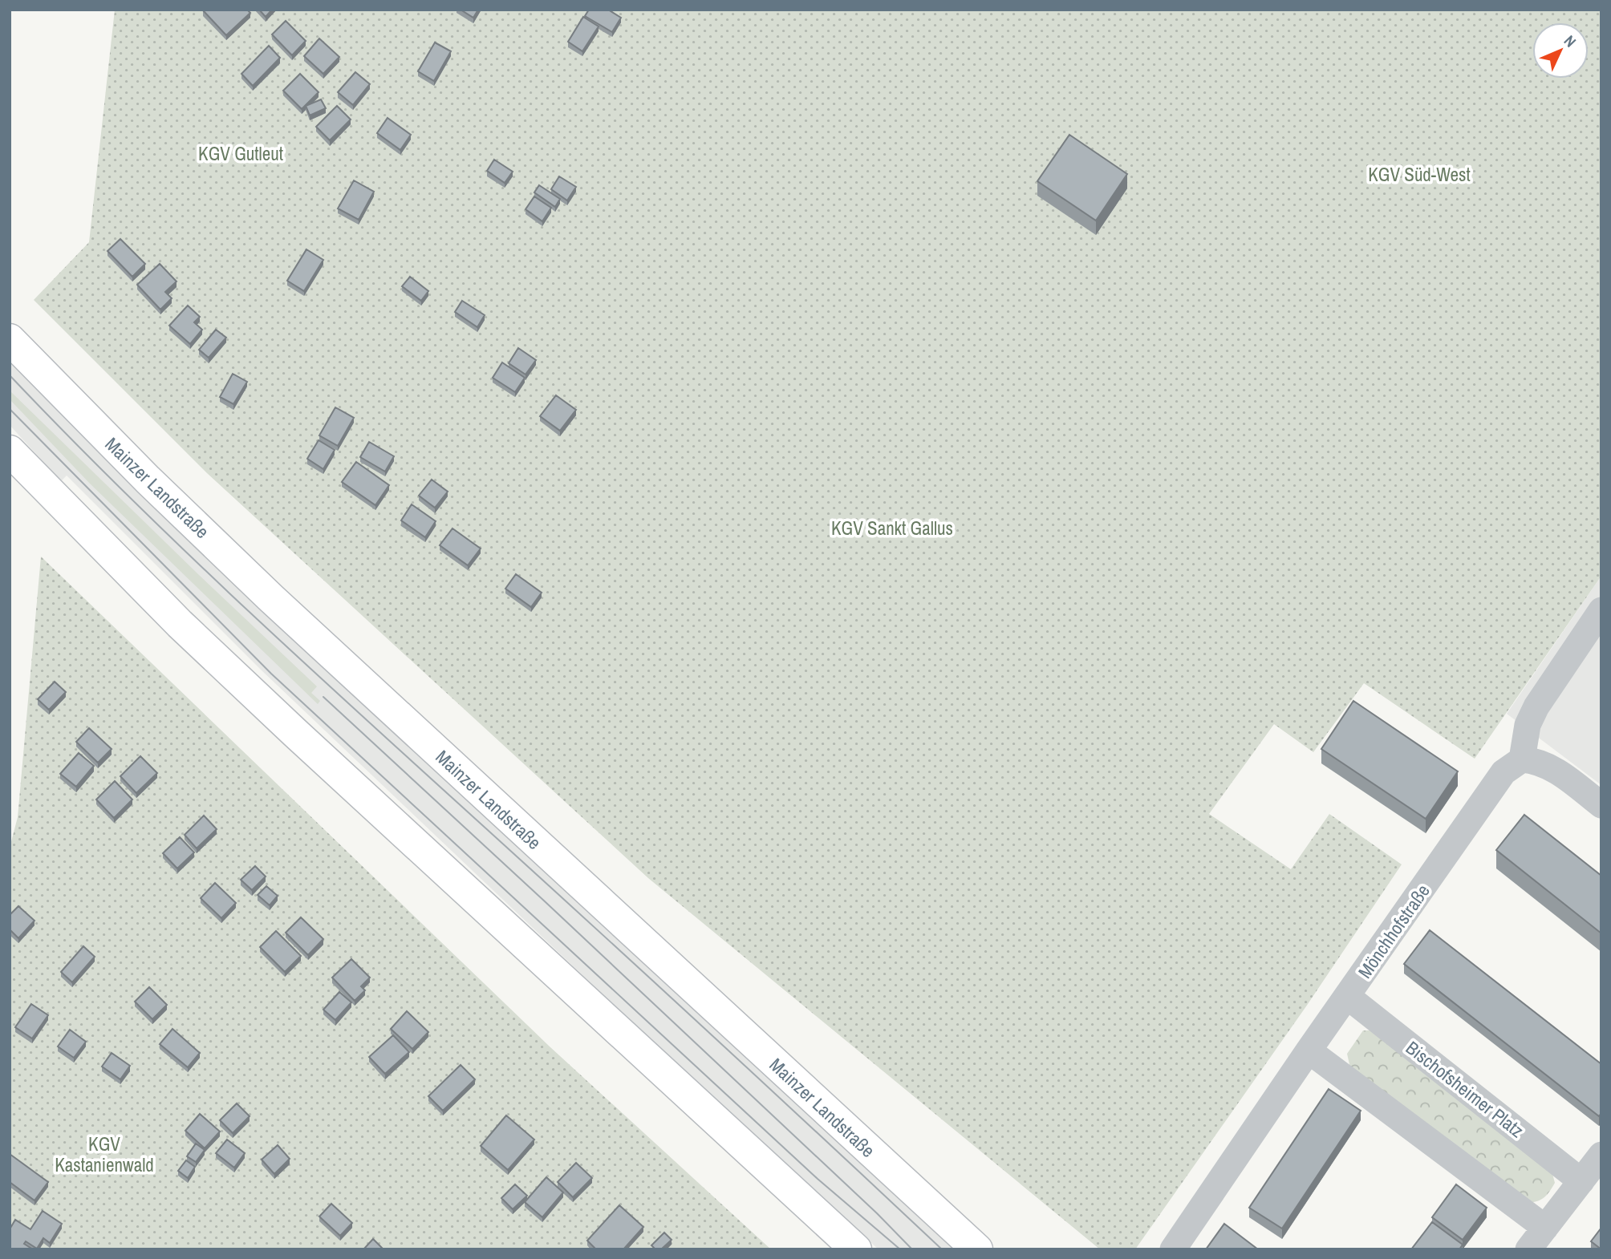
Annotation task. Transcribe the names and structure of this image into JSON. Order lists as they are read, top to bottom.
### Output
{
  "streets": {
    "main road": ["Mainzer Landstraße"],
    "street": ["Mönchhofstraße", "Bischofsheimer Platz"]
  },
  "crossings": [
    ["Mönchhofstraße", "Bischofsheimer Platz"]
  ],
  "parks": [
    "KGV Gutleut",
    "KGV Süd-West",
    "KGV Sankt Gallus",
    "KGV Kastanienwald"
  ],
  "north": "top right"
}
